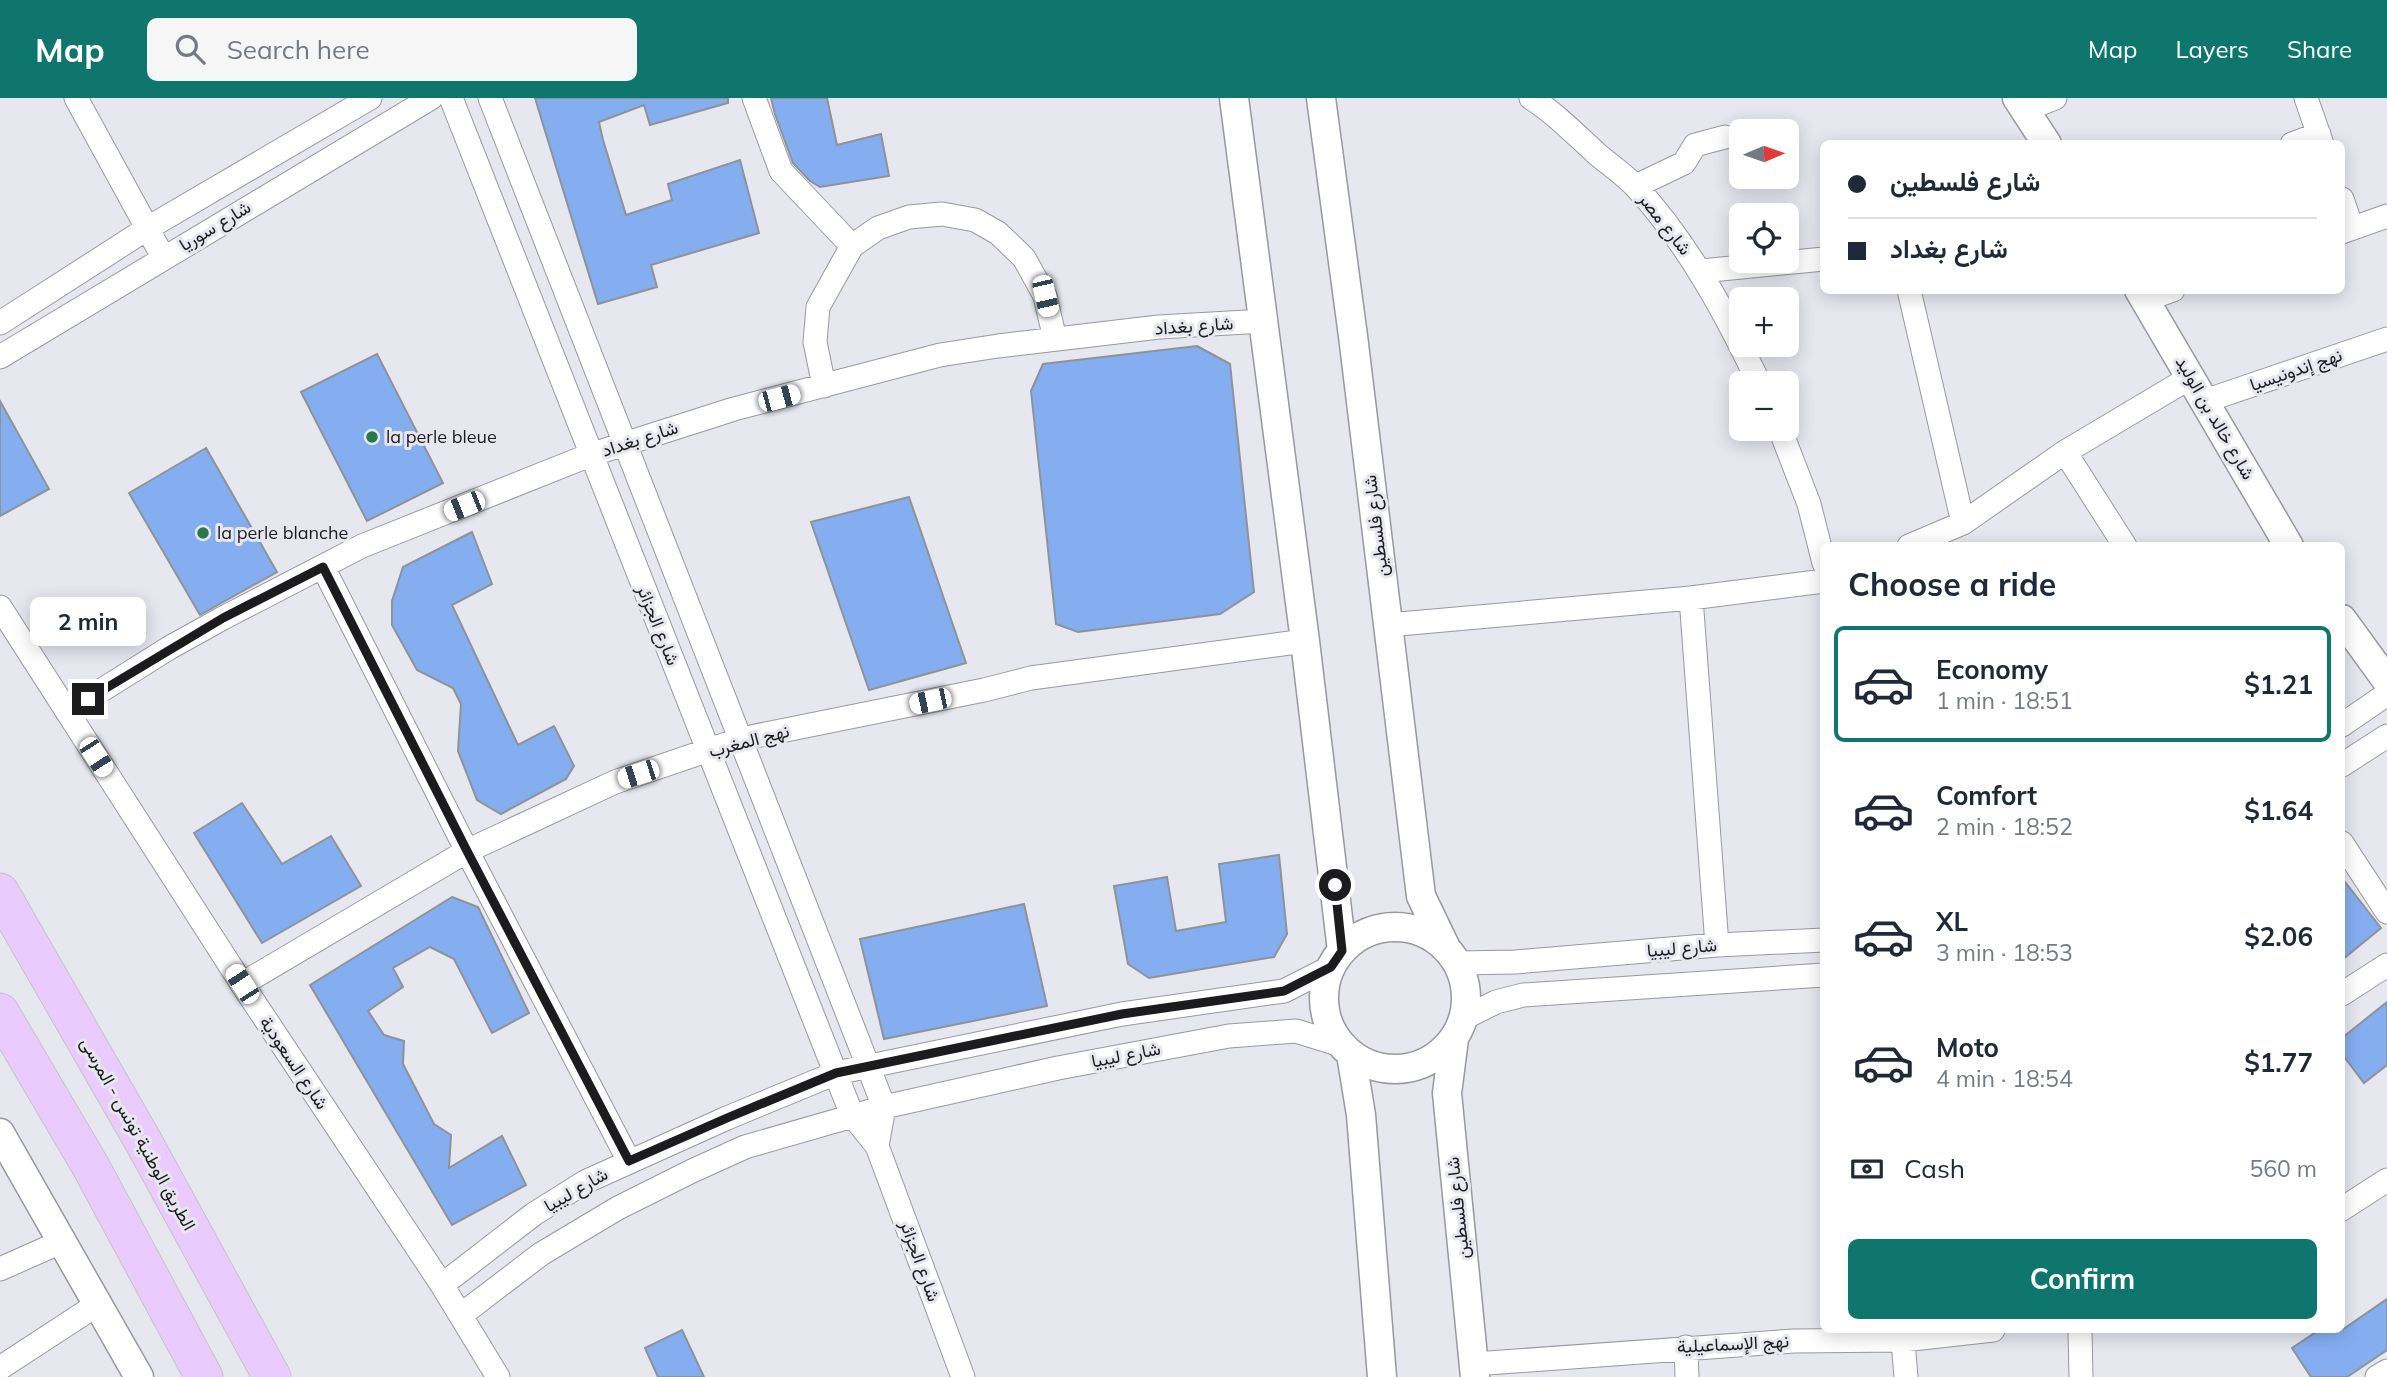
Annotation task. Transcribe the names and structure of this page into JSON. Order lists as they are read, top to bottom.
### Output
{
  "streets": {
    "highway": ["الطريق الوطنية تونس - المرسى"],
    "street": [
      "شارع مصر",
      "شارع سوريا",
      "شارع بغداد",
      "نهج إندونيسيا",
      "شارع خالد بن الوليد",
      "شارع فلسطين",
      "شارع الجزائر",
      "نهج المغرب",
      "شارع ليبيا",
      "شارع السعودية",
      "نهج الإسماعيلية"
    ]
  },
  "crossings": [
    ["شارع بغداد", "شارع الجزائر"],
    ["شارع بغداد", "شارع السعودية"],
    ["نهج إندونيسيا", "شارع خالد بن الوليد"],
    ["شارع فلسطين", "شارع ليبيا"],
    ["شارع فلسطين", "نهج الإسماعيلية"],
    ["شارع الجزائر", "نهج المغرب"],
    ["شارع الجزائر", "شارع ليبيا"],
    ["نهج المغرب", "شارع السعودية"],
    ["شارع ليبيا", "شارع السعودية"]
  ],
  "places": ["la perle bleue", "la perle blanche"],
  "north": "right",
  "page": {
    "header": "Map",
    "search": "Search here",
    "nav": ["Map", "Layers", "Share"],
    "map_buttons": ["+", "−"],
    "banner": ["شارع فلسطين", "شارع بغداد"],
    "heading": "Choose a ride",
    "bubble": "2 min",
    "list": [
      {
        "name": "Economy",
        "note": "1 min · 18:51",
        "value": "$1.21"
      },
      {
        "name": "Comfort",
        "note": "2 min · 18:52",
        "value": "$1.64"
      },
      {
        "name": "XL",
        "note": "3 min · 18:53",
        "value": "$2.06"
      },
      {
        "name": "Moto",
        "note": "4 min · 18:54",
        "value": "$1.77"
      }
    ],
    "pay": ["Cash", "560 m"],
    "buttons": "Confirm"
  }
}
